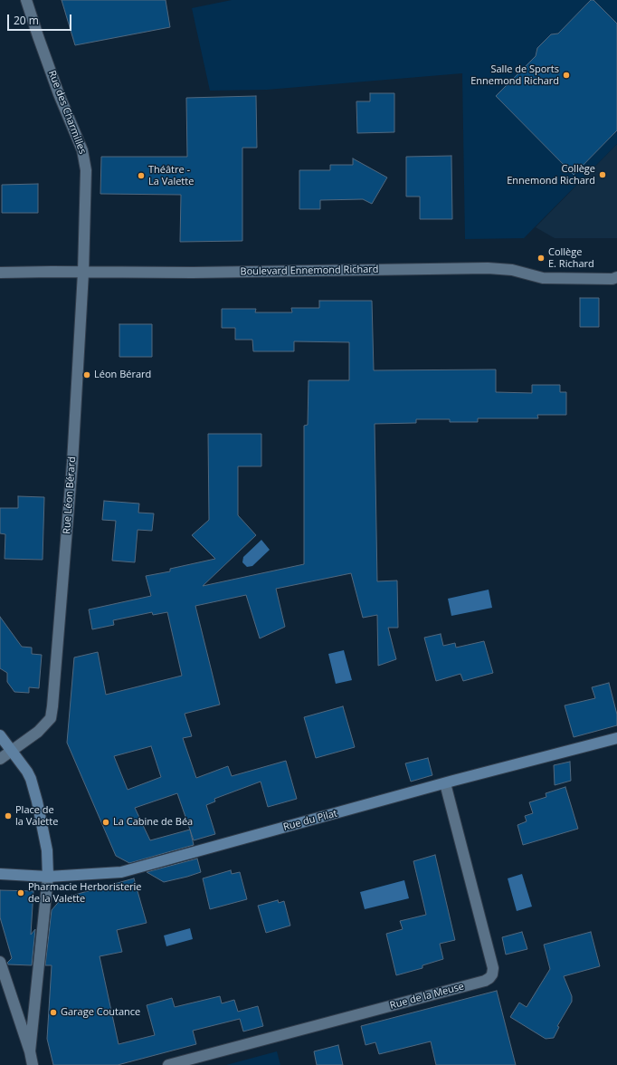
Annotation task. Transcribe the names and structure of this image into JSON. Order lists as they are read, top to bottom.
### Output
{
  "streets": {
    "main road": ["Rue du Pilat"],
    "street": [
      "Rue des Charmilles",
      "Boulevard Ennemond Richard",
      "Rue Léon Bérard",
      "Rue de la Meuse"
    ]
  },
  "crossings": [
    ["Rue des Charmilles", "Boulevard Ennemond Richard"],
    ["Rue des Charmilles", "Rue Léon Bérard"],
    ["Boulevard Ennemond Richard", "Rue Léon Bérard"],
    ["Rue du Pilat", "Rue de la Meuse"]
  ],
  "places": [
    "Salle de Sports Ennemond Richard",
    "Collège Ennemond Richard",
    "Théâtre - La Valette",
    "Collège E. Richard",
    "Léon Bérard",
    "Place de la Valette",
    "La Cabine de Béa",
    "Pharmacie Herboristerie de la Valette",
    "Garage Coutance"
  ],
  "scale_bar": "20 m"
}
